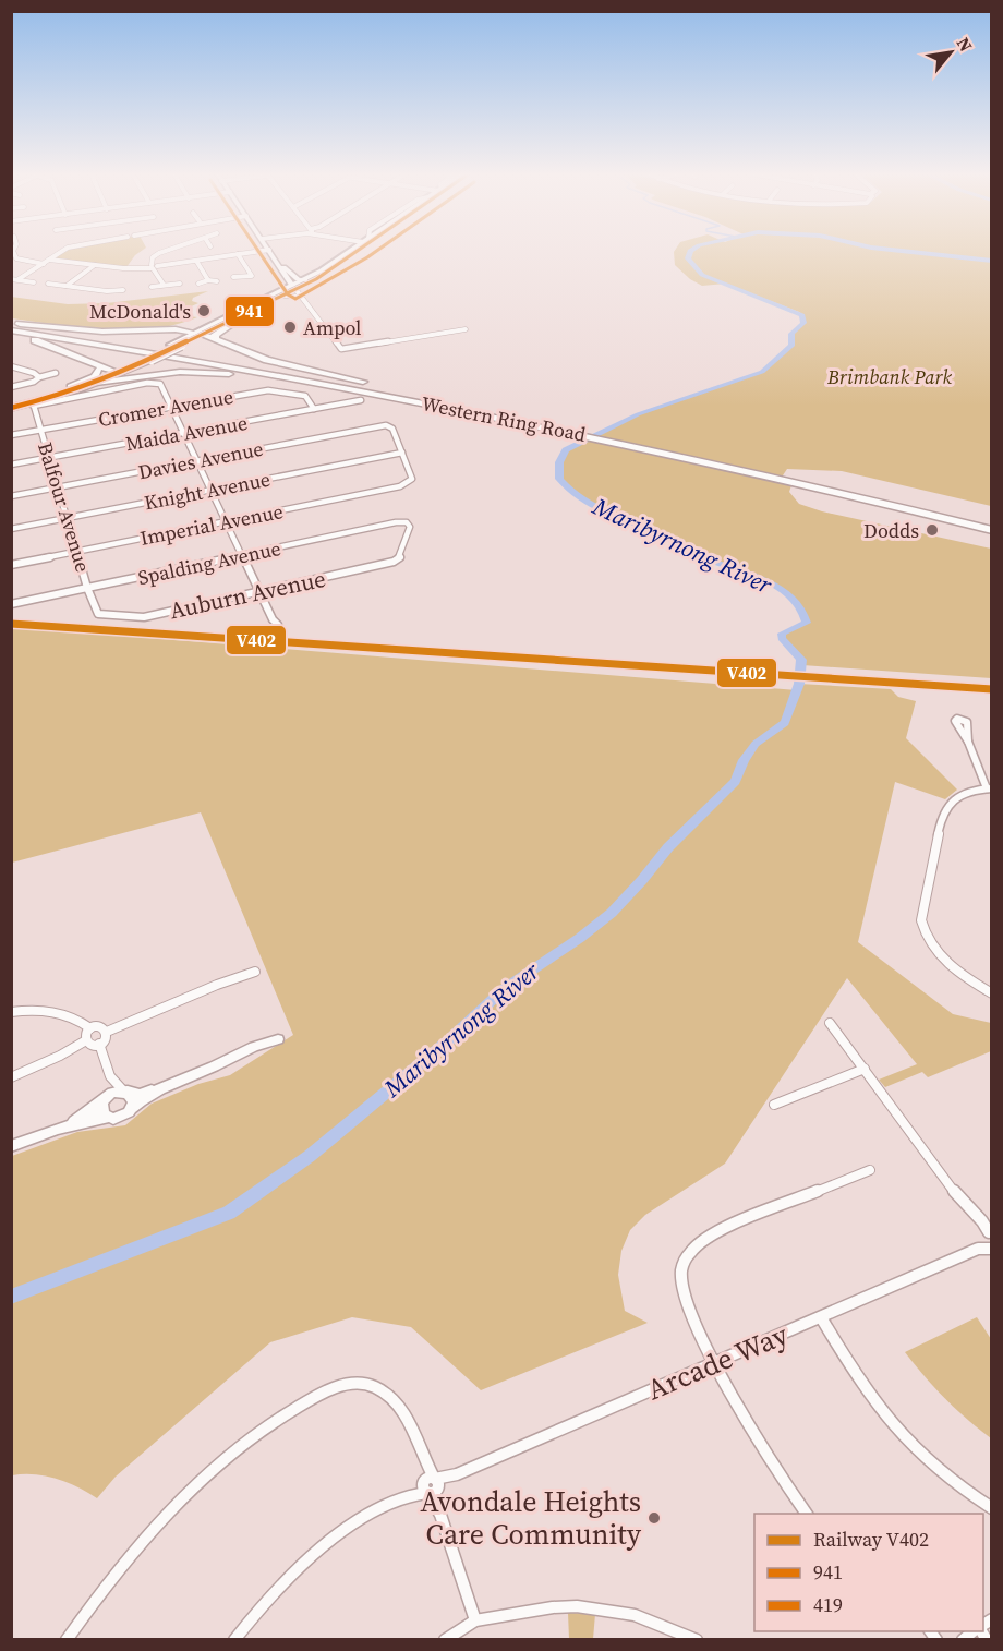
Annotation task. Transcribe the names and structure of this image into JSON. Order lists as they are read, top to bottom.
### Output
{
  "streets": {
    "highway": ["Western Ring Road"],
    "street": [
      "Cromer Avenue",
      "Maida Avenue",
      "Davies Avenue",
      "Knight Avenue",
      "Balfour Avenue",
      "Imperial Avenue",
      "Spalding Avenue",
      "Auburn Avenue",
      "Arcade Way"
    ]
  },
  "crossings": [
    ["Cromer Avenue", "Maida Avenue"],
    ["Cromer Avenue", "Balfour Avenue"],
    ["Maida Avenue", "Balfour Avenue"],
    ["Davies Avenue", "Knight Avenue"],
    ["Davies Avenue", "Balfour Avenue"],
    ["Davies Avenue", "Imperial Avenue"],
    ["Knight Avenue", "Balfour Avenue"],
    ["Knight Avenue", "Imperial Avenue"],
    ["Balfour Avenue", "Imperial Avenue"],
    ["Balfour Avenue", "Spalding Avenue"],
    ["Balfour Avenue", "Auburn Avenue"],
    ["Spalding Avenue", "Auburn Avenue"]
  ],
  "water": ["Maribyrnong River"],
  "parks": ["Brimbank Park"],
  "places": [
    "McDonald's",
    "Ampol",
    "Dodds",
    "Avondale Heights Care Community"
  ],
  "lines": ["transit line 941", "transit line 419", "rail line V402"],
  "legend": ["Railway V402", "941", "419"],
  "north": "top right"
}
